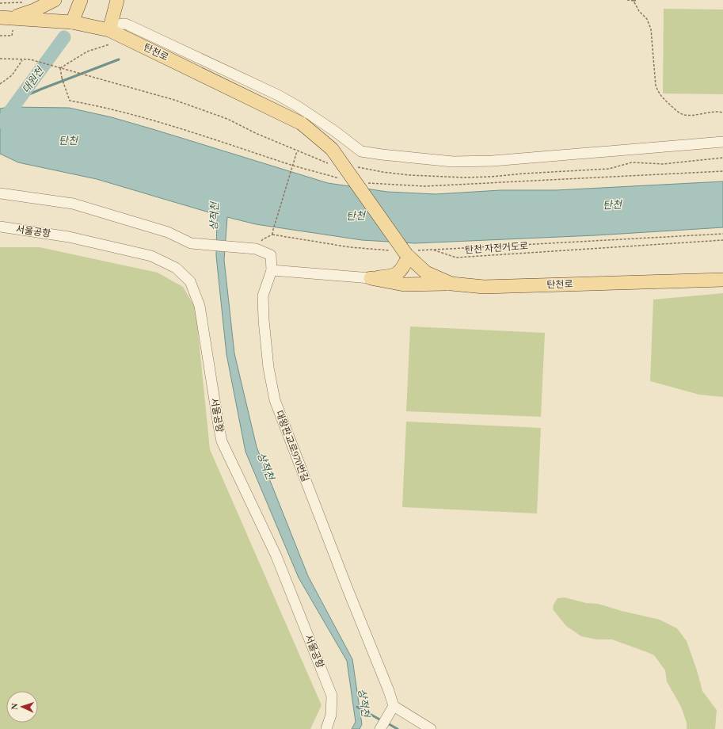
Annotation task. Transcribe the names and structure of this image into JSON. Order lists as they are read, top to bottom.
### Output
{
  "streets": {
    "main road": ["탄천로"],
    "street": ["서울공항", "대왕판교로970번길"],
    "path": ["탄천 자전거도로"]
  },
  "crossings": [
    ["탄천로", "탄천 자전거도로"]
  ],
  "water": ["대원천", "탄천", "상적천"],
  "north": "left"
}
